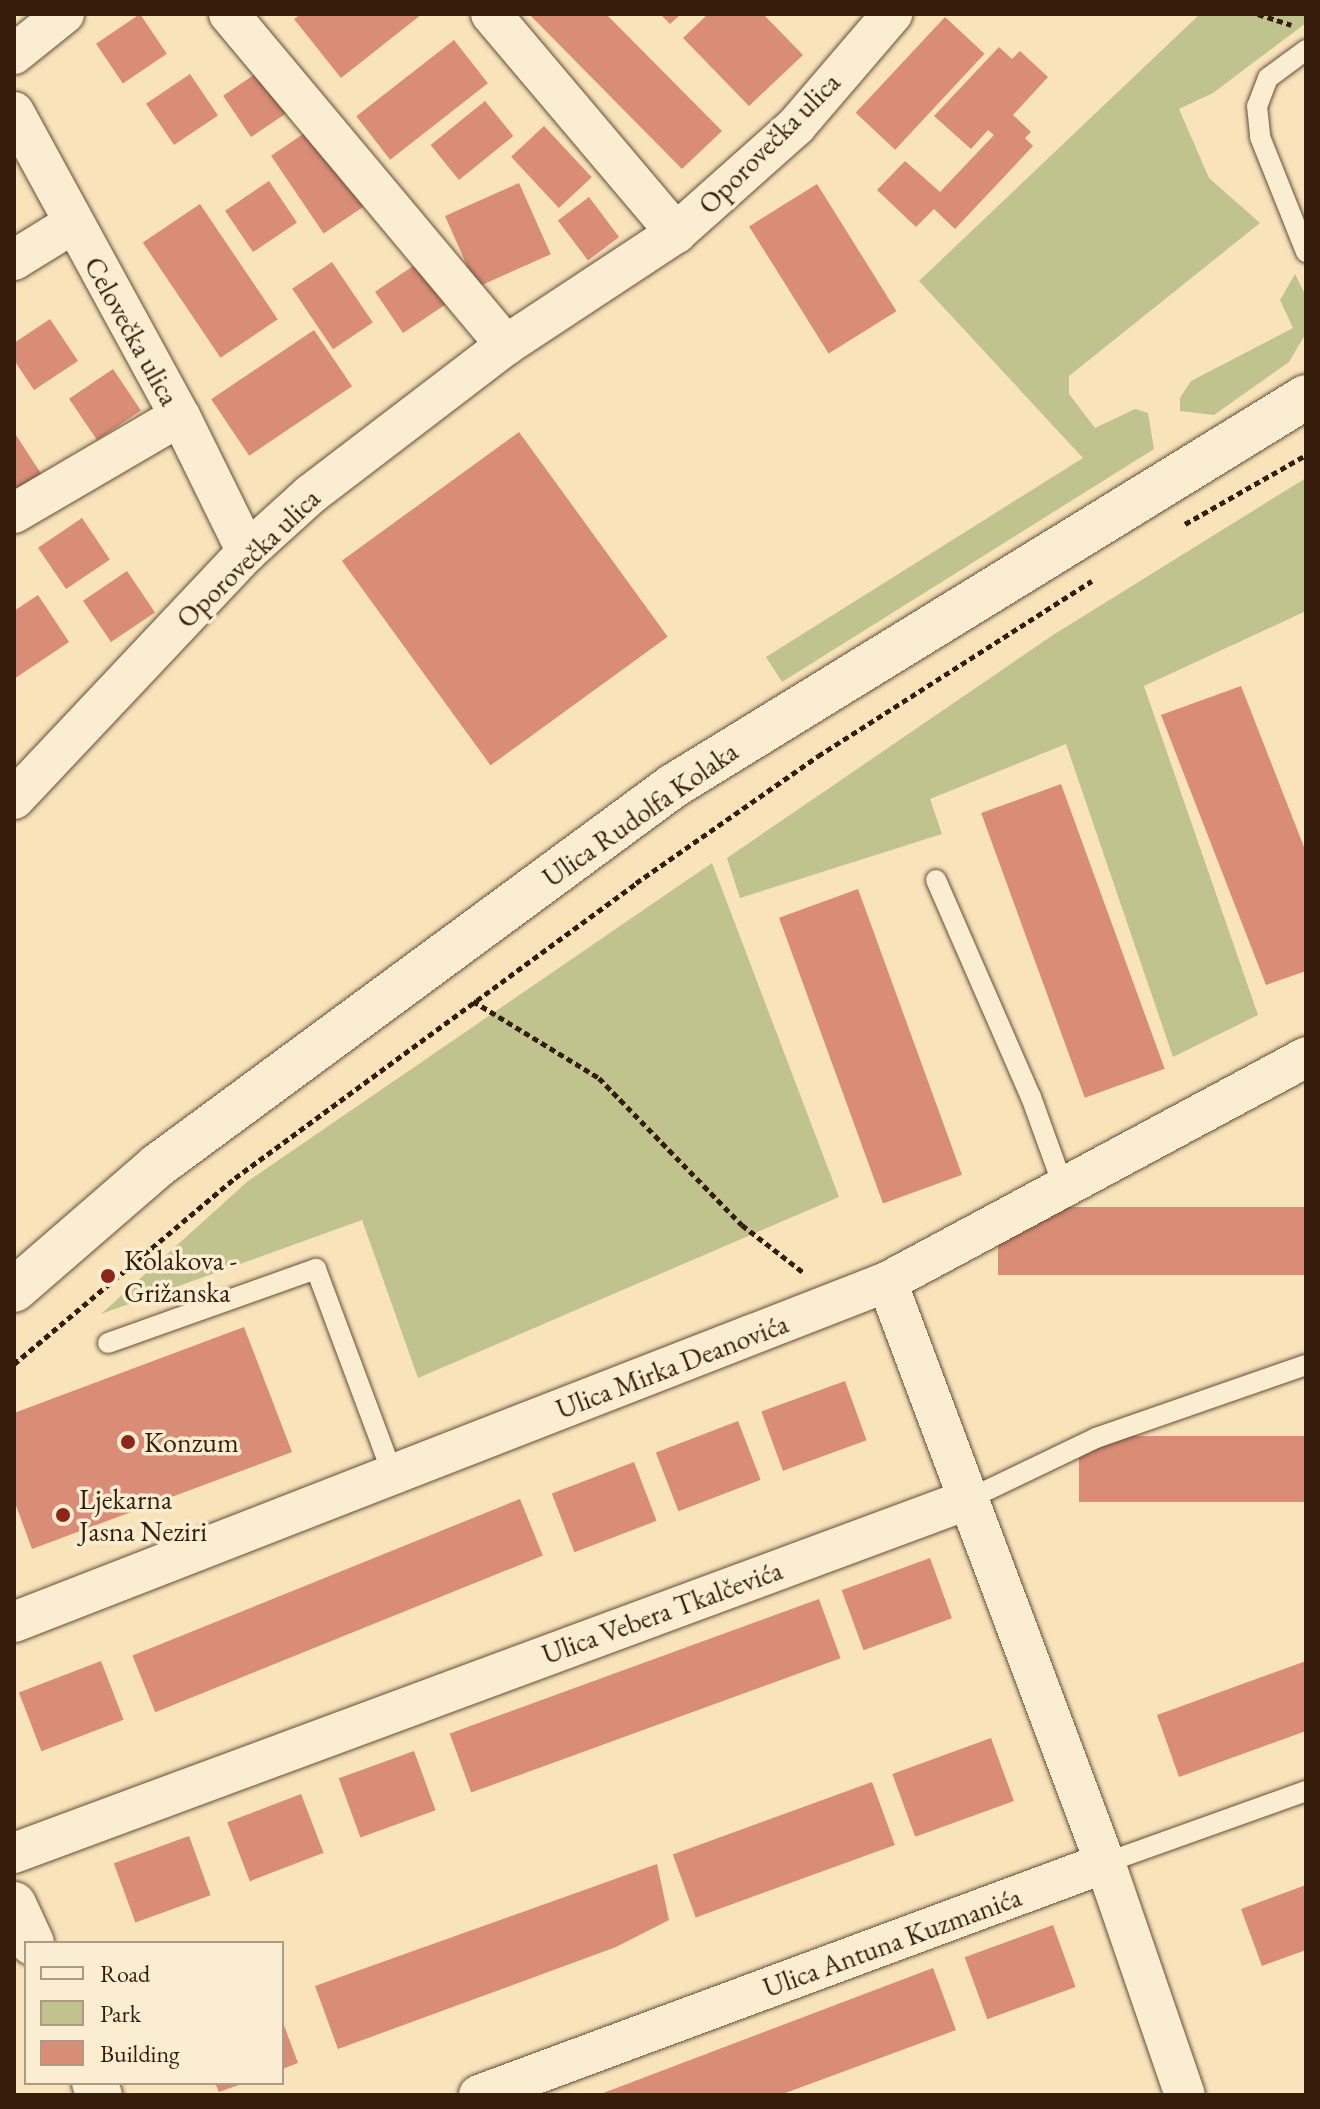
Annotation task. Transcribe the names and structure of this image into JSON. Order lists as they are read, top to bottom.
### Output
{
  "streets": {
    "main road": ["Ulica Rudolfa Kolaka"],
    "street": [
      "Oporovečka ulica",
      "Celovečka ulica",
      "Ulica Mirka Deanovića",
      "Ulica Vebera Tkalčevića",
      "Ulica Antuna Kuzmanića"
    ]
  },
  "crossings": [
    ["Oporovečka ulica", "Celovečka ulica"]
  ],
  "places": ["Kolakova - Grižanska", "Konzum", "Ljekarna Jasna Neziri"],
  "legend": ["Road", "Park", "Building"]
}
